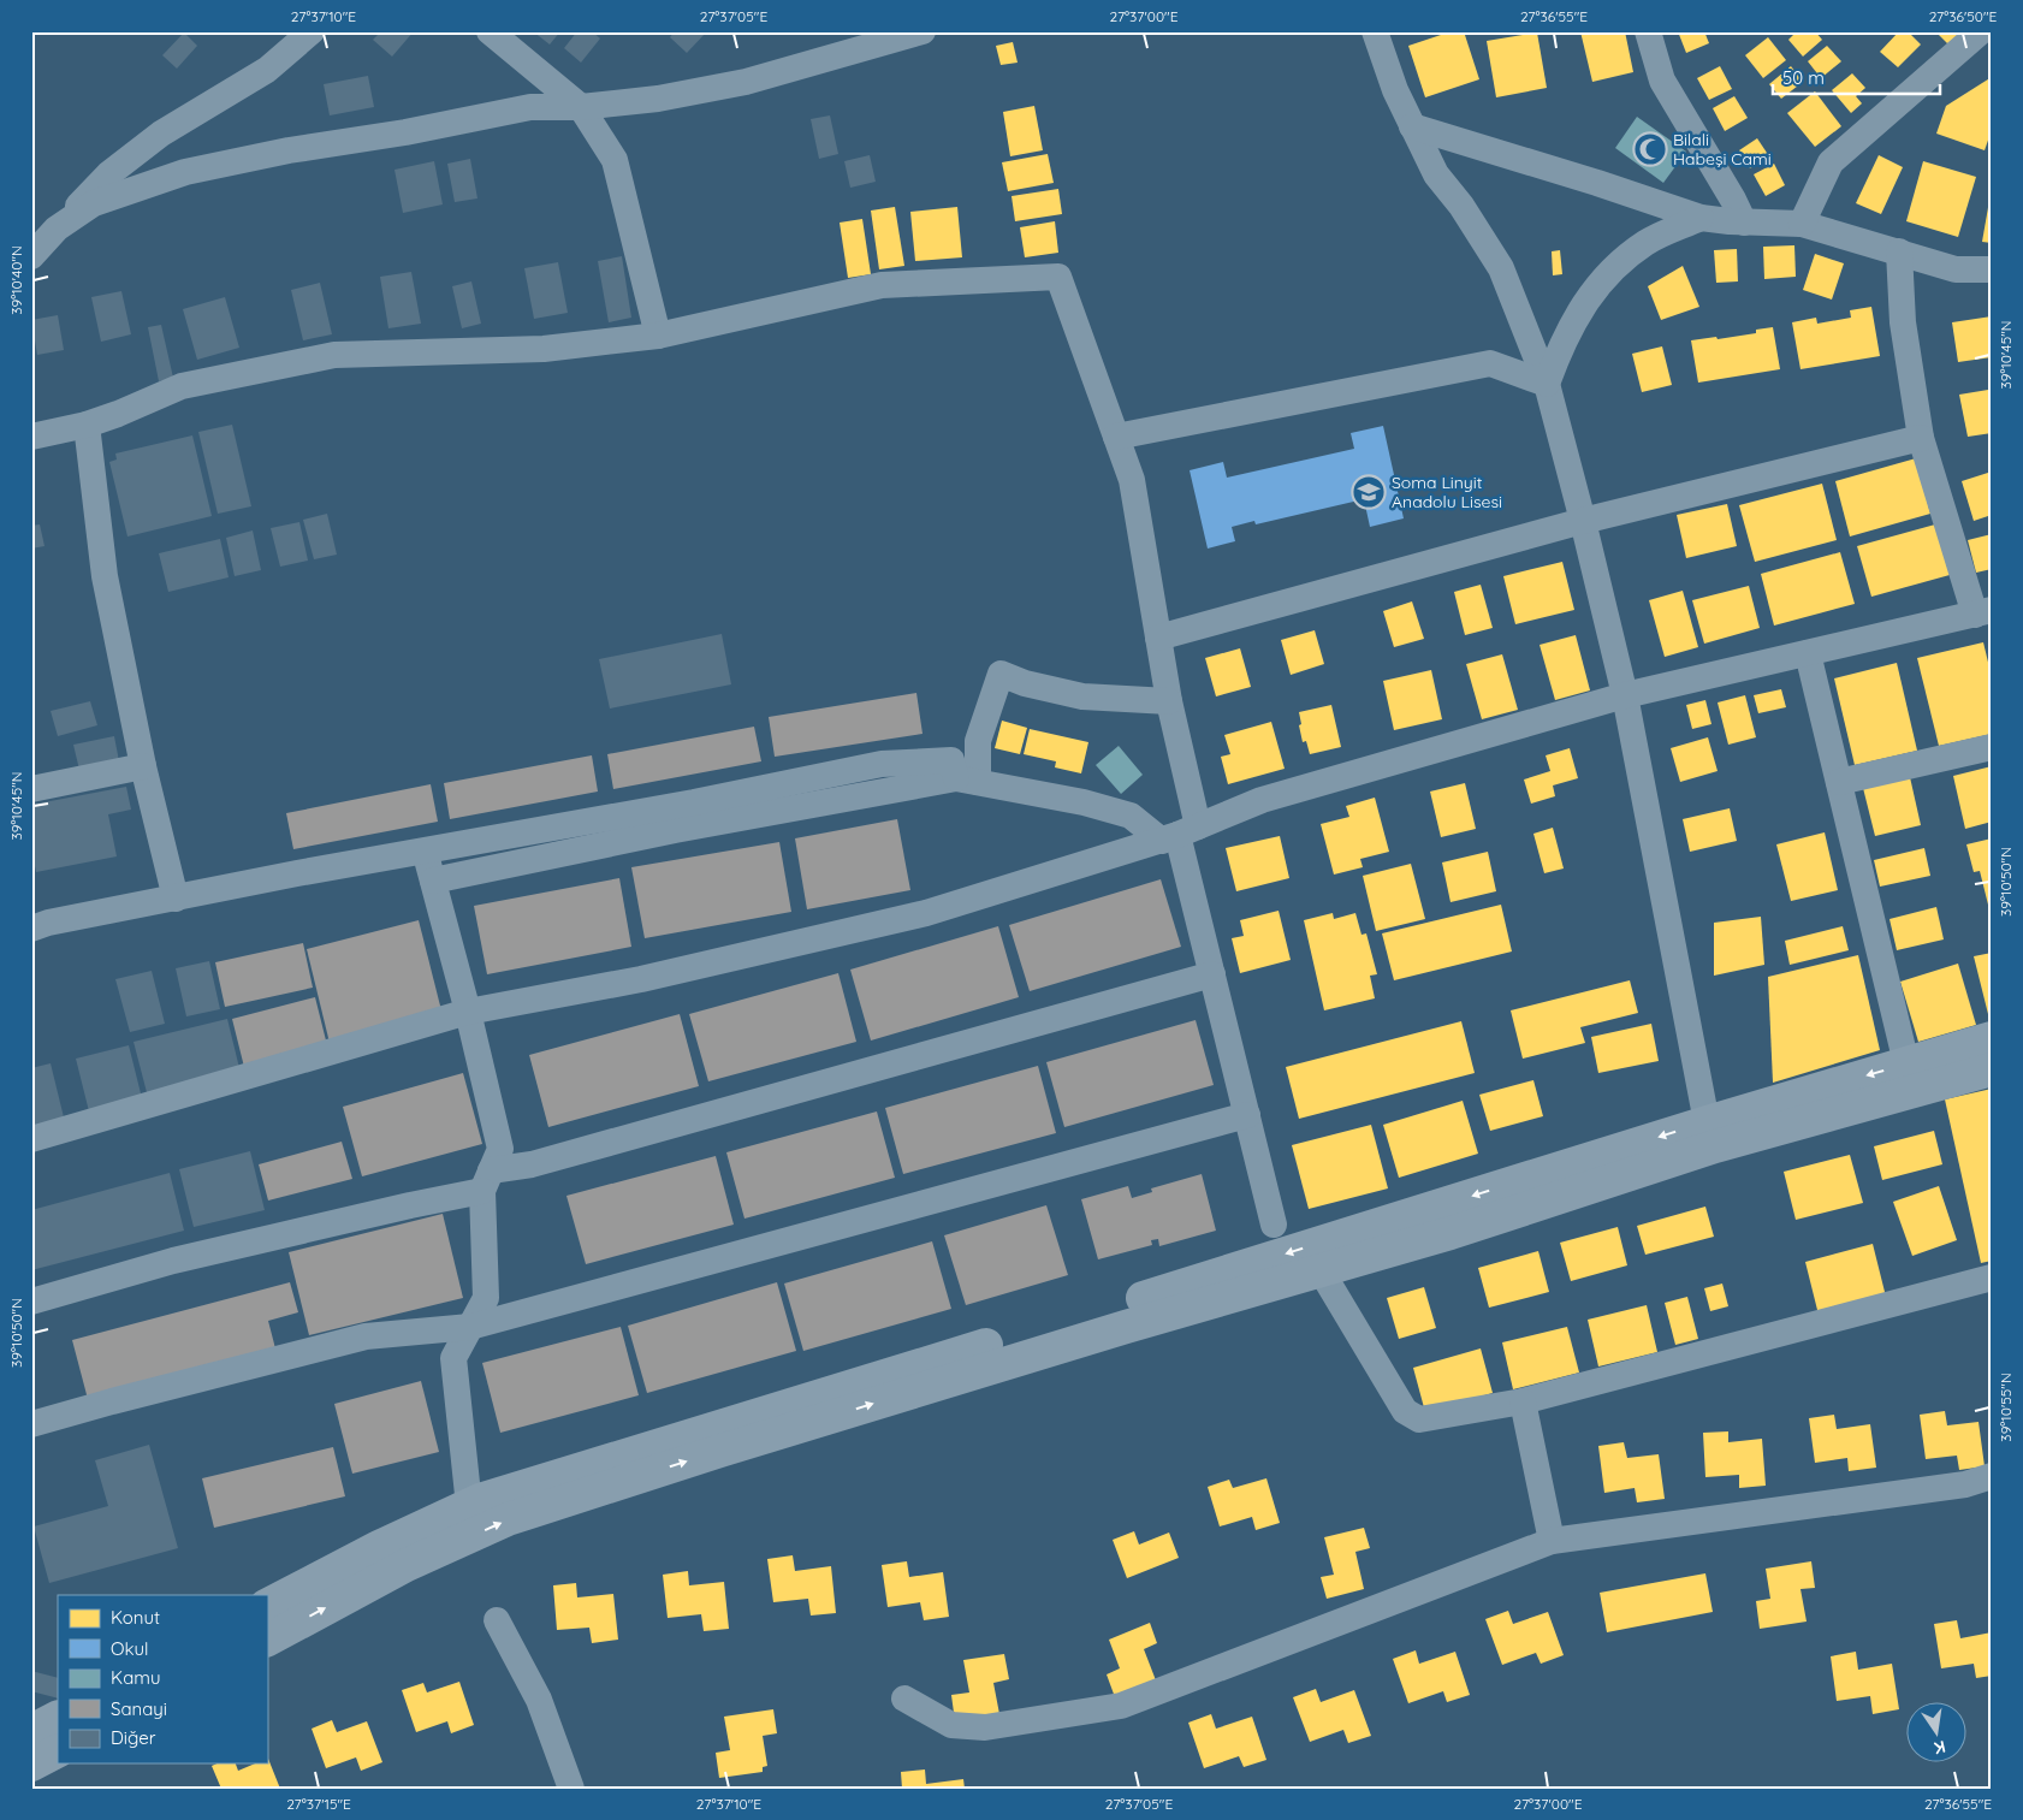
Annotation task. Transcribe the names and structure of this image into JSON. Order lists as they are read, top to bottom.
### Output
{
  "places": {
    "mosque": ["Bilali Habeşi Cami"],
    "school or university": ["Soma Linyit Anadolu Lisesi"]
  },
  "legend": [
    "Konut",
    "Okul",
    "Kamu",
    "Sanayi",
    "Diğer"
  ],
  "scale_bar": "50 m",
  "north": "bottom",
  "coordinates": [
    "27°37'10\"E",
    "27°37'05\"E",
    "27°37'00\"E",
    "27°36'55\"E",
    "27°36'50\"E",
    "39°10'40\"N",
    "39°10'45\"N",
    "39°10'50\"N",
    "39°10'55\"N",
    "27°37'15\"E"
  ]
}
